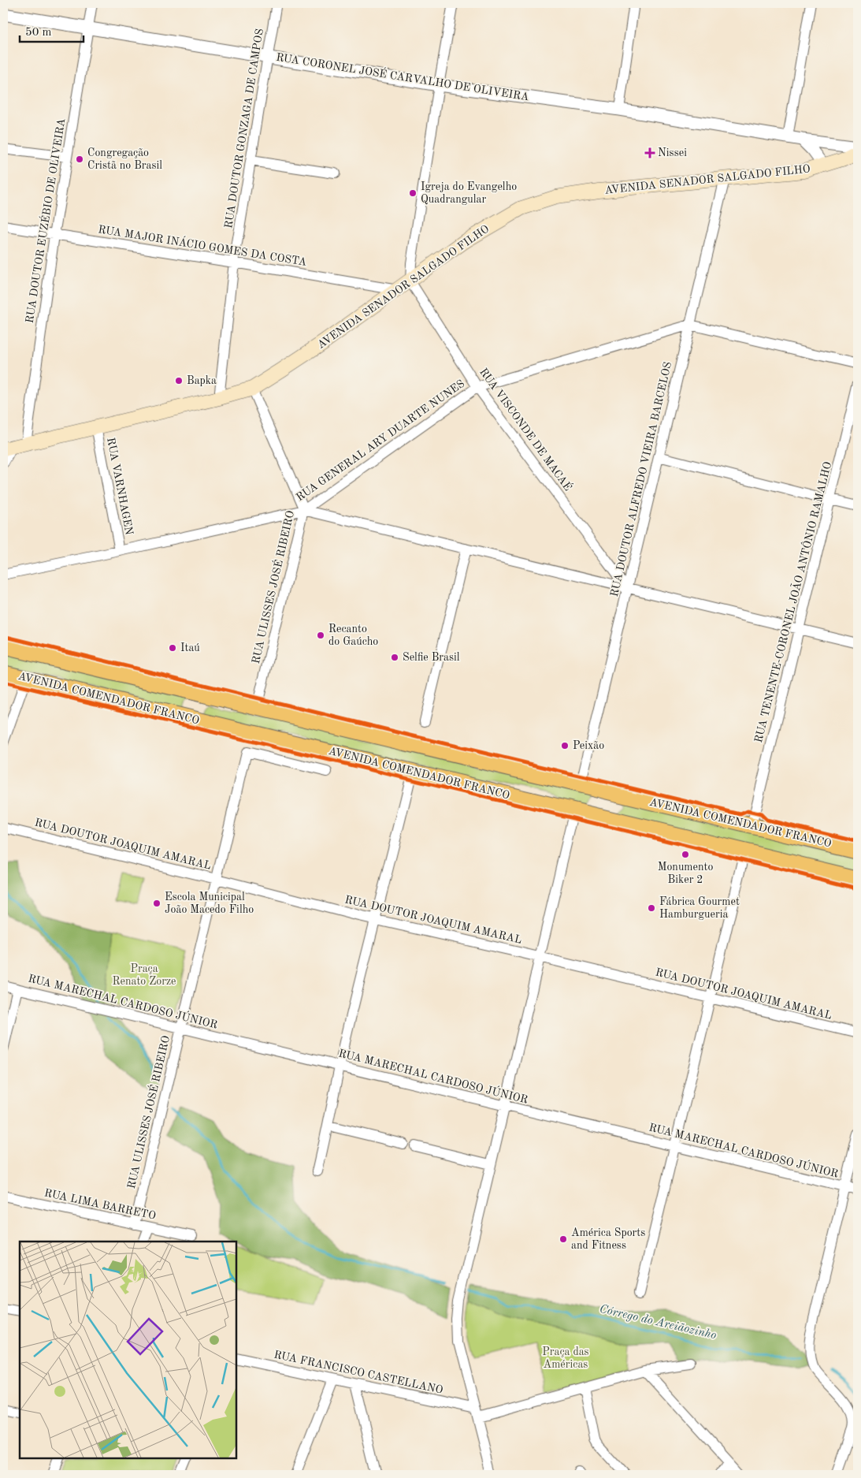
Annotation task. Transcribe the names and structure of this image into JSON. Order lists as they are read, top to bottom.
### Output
{
  "streets": {
    "highway": ["AVENIDA COMENDADOR FRANCO"],
    "main road": ["AVENIDA SENADOR SALGADO FILHO"],
    "street": [
      "RUA CORONEL JOSÉ CARVALHO DE OLIVEIRA",
      "RUA DOUTOR GONZAGA DE CAMPOS",
      "RUA DOUTOR EUZÉBIO DE OLIVEIRA",
      "RUA MAJOR INÁCIO GOMES DA COSTA",
      "RUA VISCONDE DE MACAÉ",
      "RUA GENERAL ARY DUARTE NUNES",
      "RUA DOUTOR ALFREDO VIEIRA BARCELOS",
      "RUA VARNHAGEN",
      "RUA ULISSES JOSÉ RIBEIRO",
      "RUA TENENTE-CORONEL JOÃO ANTÔNIO RAMALHO",
      "RUA DOUTOR JOAQUIM AMARAL",
      "RUA MARECHAL CARDOSO JÚNIOR",
      "RUA LIMA BARRETO",
      "RUA FRANCISCO CASTELLANO"
    ]
  },
  "crossings": [
    ["RUA CORONEL JOSÉ CARVALHO DE OLIVEIRA", "RUA DOUTOR GONZAGA DE CAMPOS"],
    ["RUA CORONEL JOSÉ CARVALHO DE OLIVEIRA", "RUA DOUTOR EUZÉBIO DE OLIVEIRA"],
    ["RUA DOUTOR GONZAGA DE CAMPOS", "AVENIDA SENADOR SALGADO FILHO"],
    ["RUA DOUTOR GONZAGA DE CAMPOS", "RUA MAJOR INÁCIO GOMES DA COSTA"],
    ["AVENIDA SENADOR SALGADO FILHO", "RUA DOUTOR EUZÉBIO DE OLIVEIRA"],
    ["AVENIDA SENADOR SALGADO FILHO", "RUA MAJOR INÁCIO GOMES DA COSTA"],
    ["AVENIDA SENADOR SALGADO FILHO", "RUA VISCONDE DE MACAÉ"],
    ["AVENIDA SENADOR SALGADO FILHO", "RUA DOUTOR ALFREDO VIEIRA BARCELOS"],
    ["AVENIDA SENADOR SALGADO FILHO", "RUA VARNHAGEN"],
    ["AVENIDA SENADOR SALGADO FILHO", "RUA ULISSES JOSÉ RIBEIRO"],
    ["RUA DOUTOR EUZÉBIO DE OLIVEIRA", "RUA MAJOR INÁCIO GOMES DA COSTA"],
    ["RUA VISCONDE DE MACAÉ", "RUA GENERAL ARY DUARTE NUNES"],
    ["RUA VISCONDE DE MACAÉ", "RUA DOUTOR ALFREDO VIEIRA BARCELOS"],
    ["RUA GENERAL ARY DUARTE NUNES", "RUA DOUTOR ALFREDO VIEIRA BARCELOS"],
    ["RUA GENERAL ARY DUARTE NUNES", "RUA VARNHAGEN"],
    ["RUA GENERAL ARY DUARTE NUNES", "RUA ULISSES JOSÉ RIBEIRO"],
    ["RUA DOUTOR ALFREDO VIEIRA BARCELOS", "AVENIDA COMENDADOR FRANCO"],
    ["RUA ULISSES JOSÉ RIBEIRO", "AVENIDA COMENDADOR FRANCO"],
    ["RUA ULISSES JOSÉ RIBEIRO", "RUA DOUTOR JOAQUIM AMARAL"],
    ["RUA ULISSES JOSÉ RIBEIRO", "RUA MARECHAL CARDOSO JÚNIOR"],
    ["RUA ULISSES JOSÉ RIBEIRO", "RUA LIMA BARRETO"],
    ["RUA TENENTE-CORONEL JOÃO ANTÔNIO RAMALHO", "AVENIDA COMENDADOR FRANCO"]
  ],
  "water": ["Córrego do Areiãozinho"],
  "parks": ["Praça Renato Zorze", "Praça das Américas"],
  "places": {
    "health": ["Nissei"],
    "other": [
      "Congregação Cristã no Brasil",
      "Igreja do Evangelho Quadrangular",
      "Bapka",
      "Recanto do Gaúcho",
      "Itaú",
      "Selfie Brasil",
      "Peixão",
      "Monumento Biker 2",
      "Escola Municipal João Macedo Filho",
      "Fábrica Gourmet Hamburgueria",
      "América Sports and Fitness"
    ]
  },
  "scale_bar": "50 m"
}
